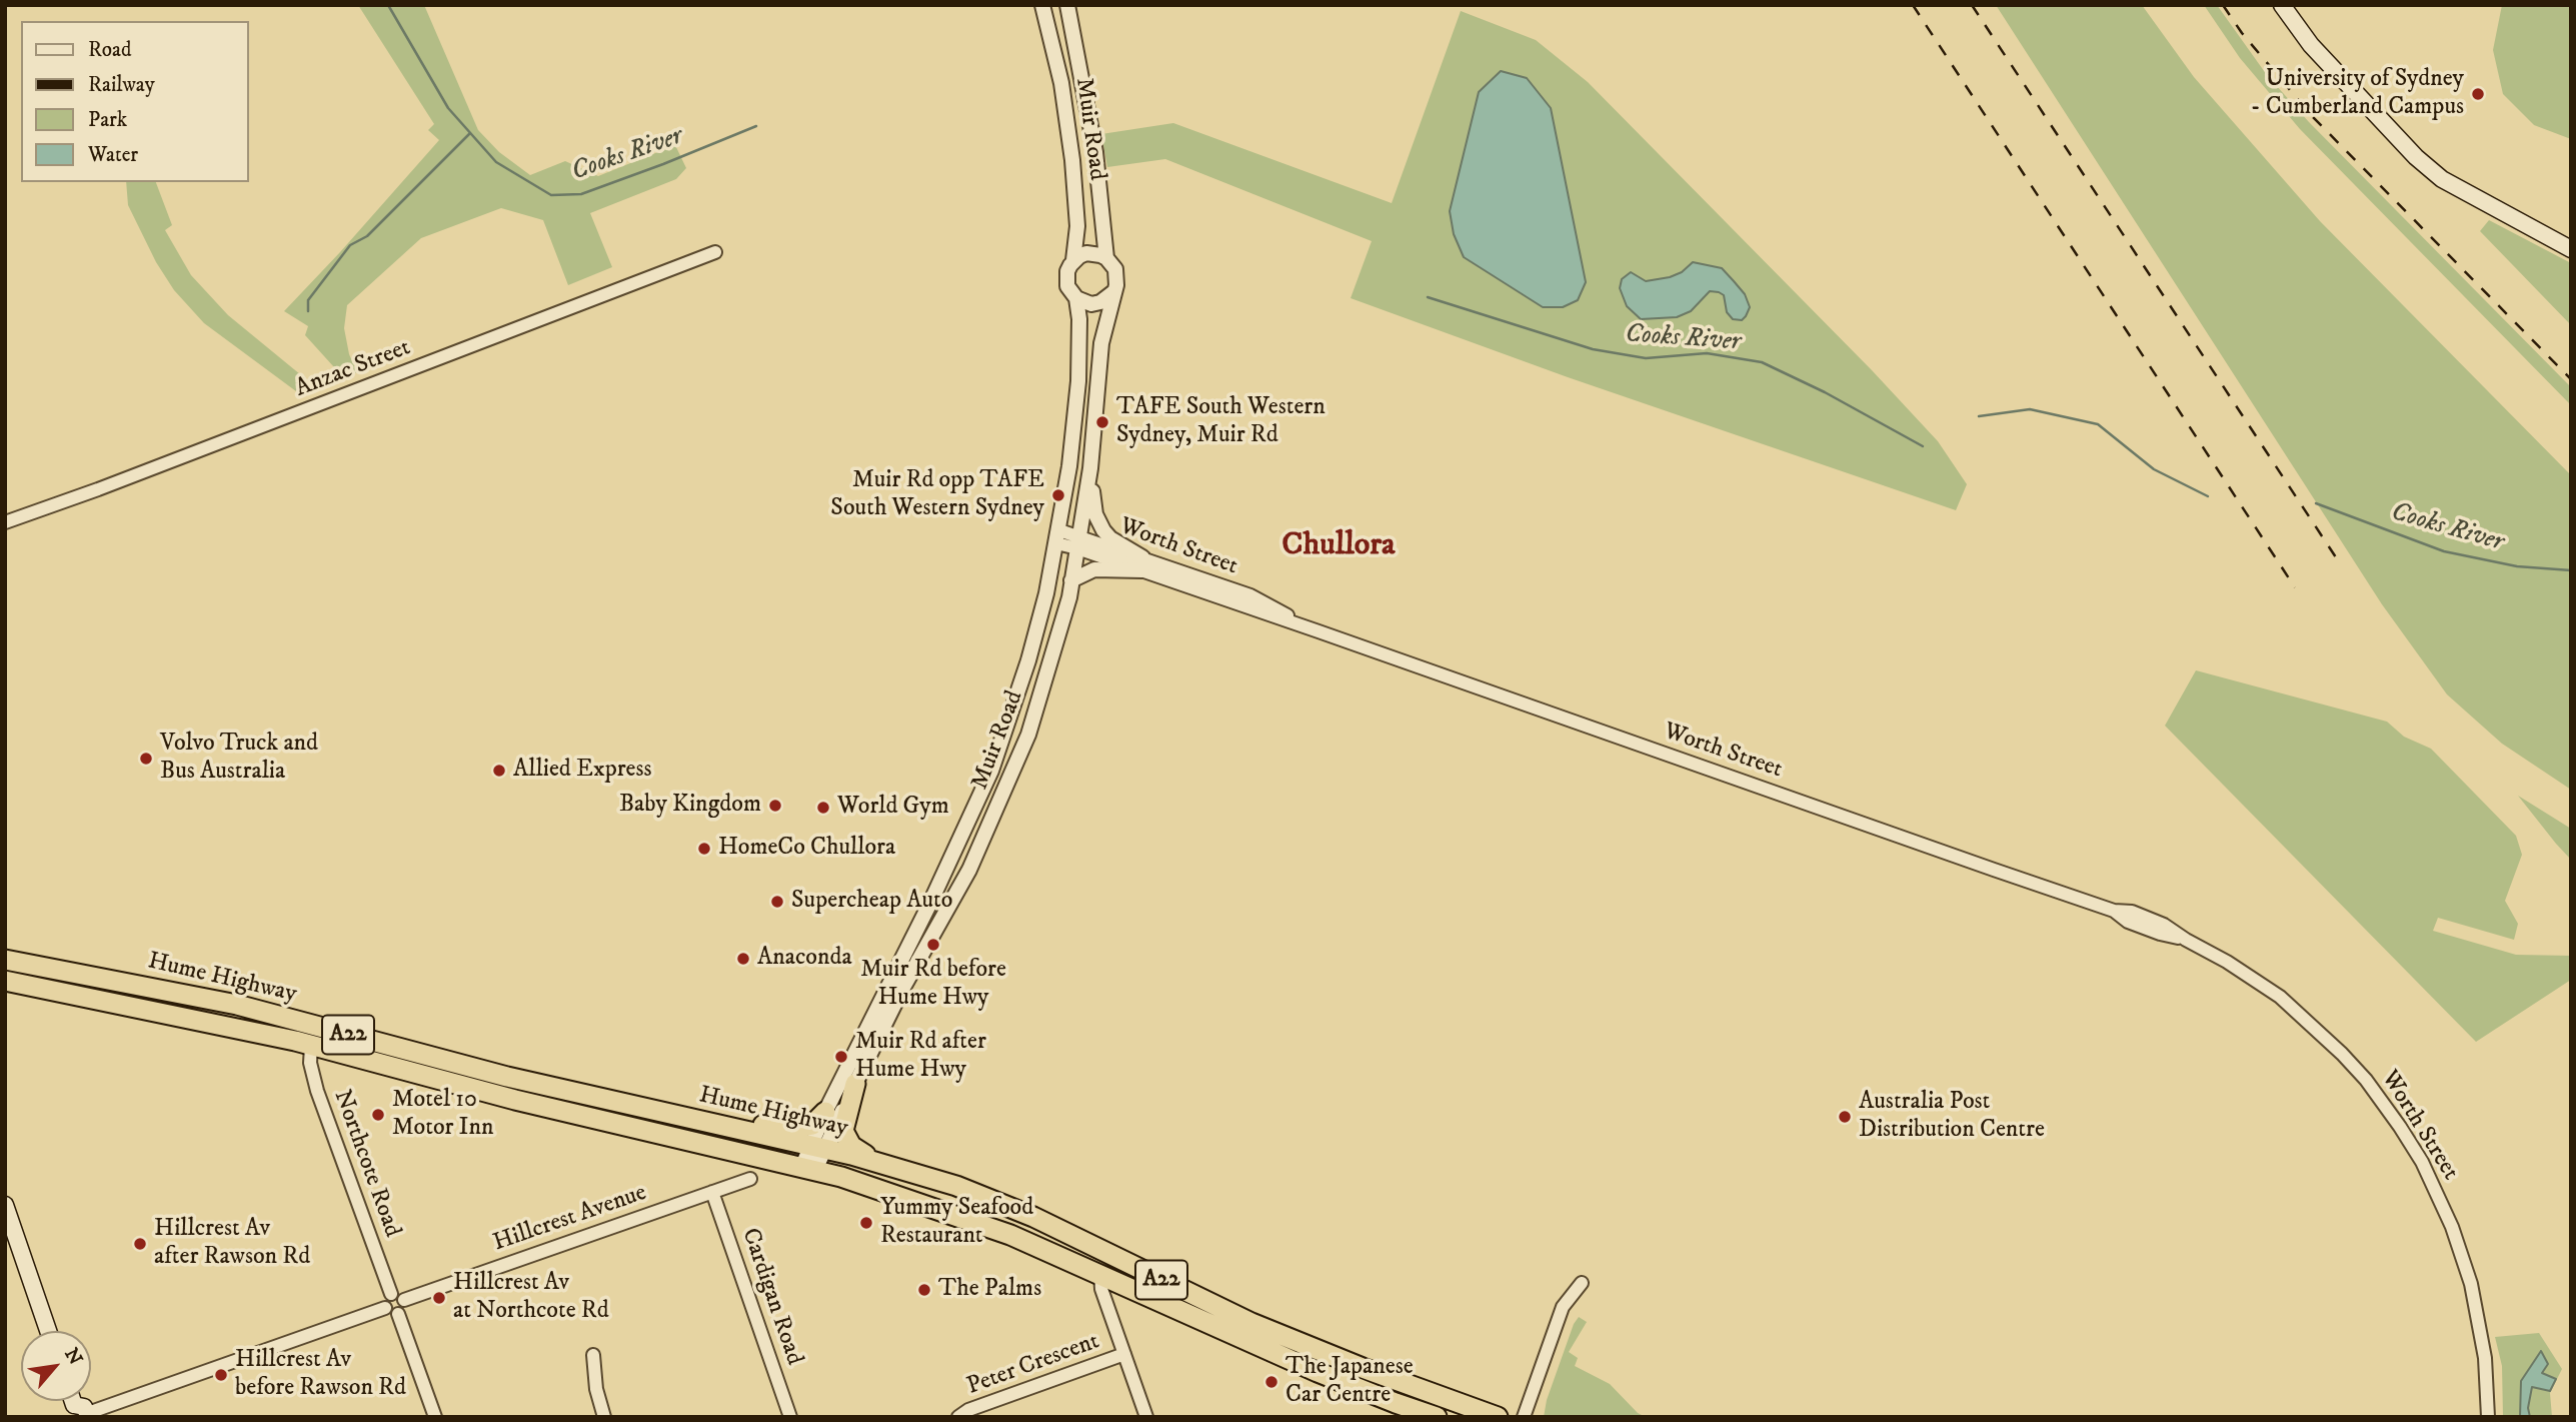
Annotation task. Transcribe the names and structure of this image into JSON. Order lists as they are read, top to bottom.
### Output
{
  "streets": {
    "highway": ["Hume Highway", "A22"],
    "street": [
      "Muir Road",
      "Anzac Street",
      "Worth Street",
      "Northcote Road",
      "Hillcrest Avenue",
      "Cardigan Road",
      "Peter Crescent"
    ]
  },
  "crossings": [
    ["Muir Road", "Worth Street"],
    ["Muir Road", "Hume Highway"],
    ["Hume Highway", "Northcote Road"],
    ["Northcote Road", "Hillcrest Avenue"],
    ["Hillcrest Avenue", "Cardigan Road"]
  ],
  "districts": ["Chullora"],
  "water": ["Cooks River"],
  "places": [
    "University of Sydney - Cumberland Campus",
    "TAFE South Western Sydney, Muir Rd",
    "Muir Rd opp TAFE South Western Sydney",
    "Volvo Truck and Bus Australia",
    "Allied Express",
    "Baby Kingdom",
    "World Gym",
    "HomeCo Chullora",
    "Supercheap Auto",
    "Muir Rd before Hume Hwy",
    "Anaconda",
    "Muir Rd after Hume Hwy",
    "Motel 10 Motor Inn",
    "Australia Post Distribution Centre",
    "Yummy Seafood Restaurant",
    "Hillcrest Av after Rawson Rd",
    "The Palms",
    "Hillcrest Av at Northcote Rd",
    "Hillcrest Av before Rawson Rd",
    "The Japanese Car Centre"
  ],
  "legend": [
    "Road",
    "Railway",
    "Park",
    "Water"
  ],
  "north": "top right"
}
